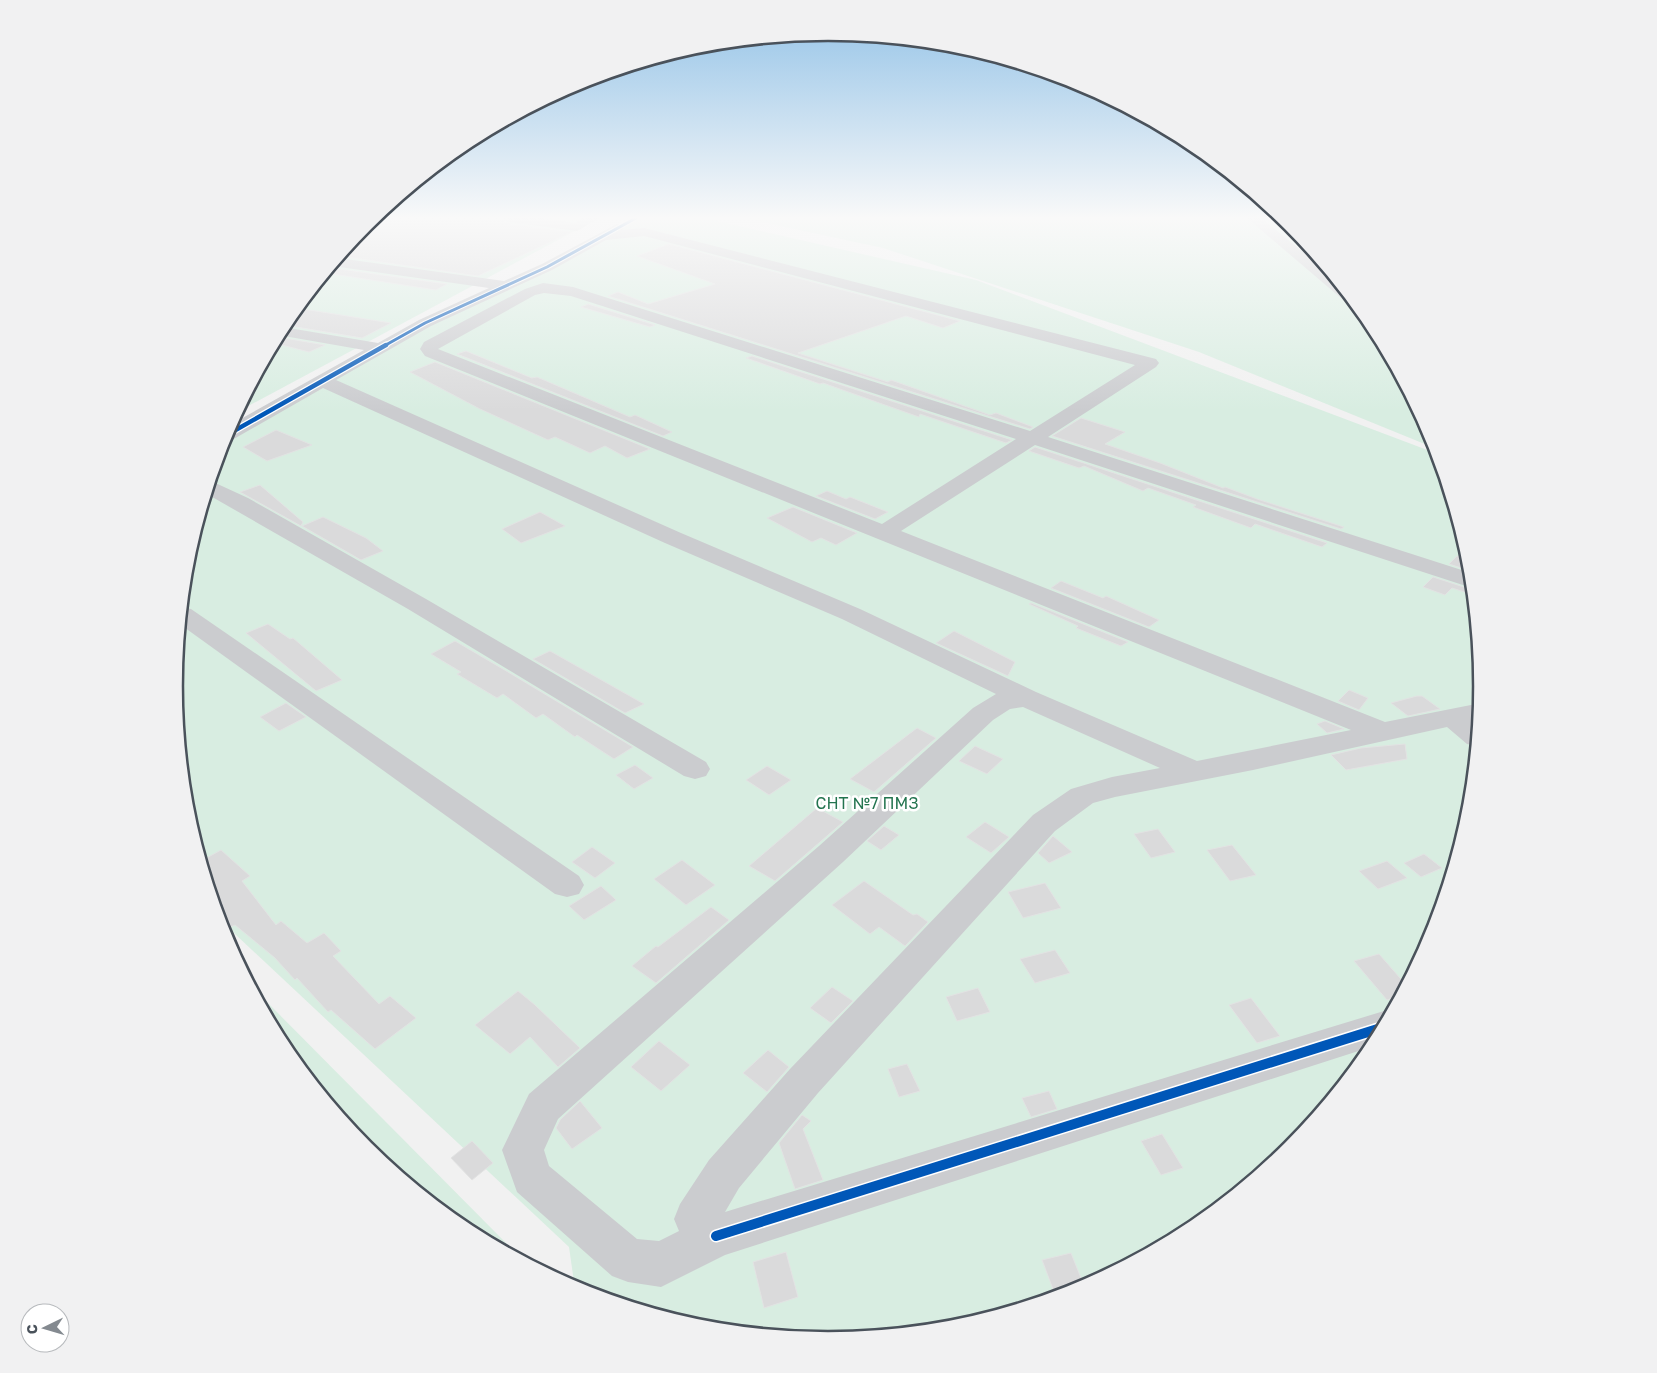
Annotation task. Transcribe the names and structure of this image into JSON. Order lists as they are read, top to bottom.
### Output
{
  "parks": ["СНТ №7 ПМЗ"],
  "north": "left"
}
